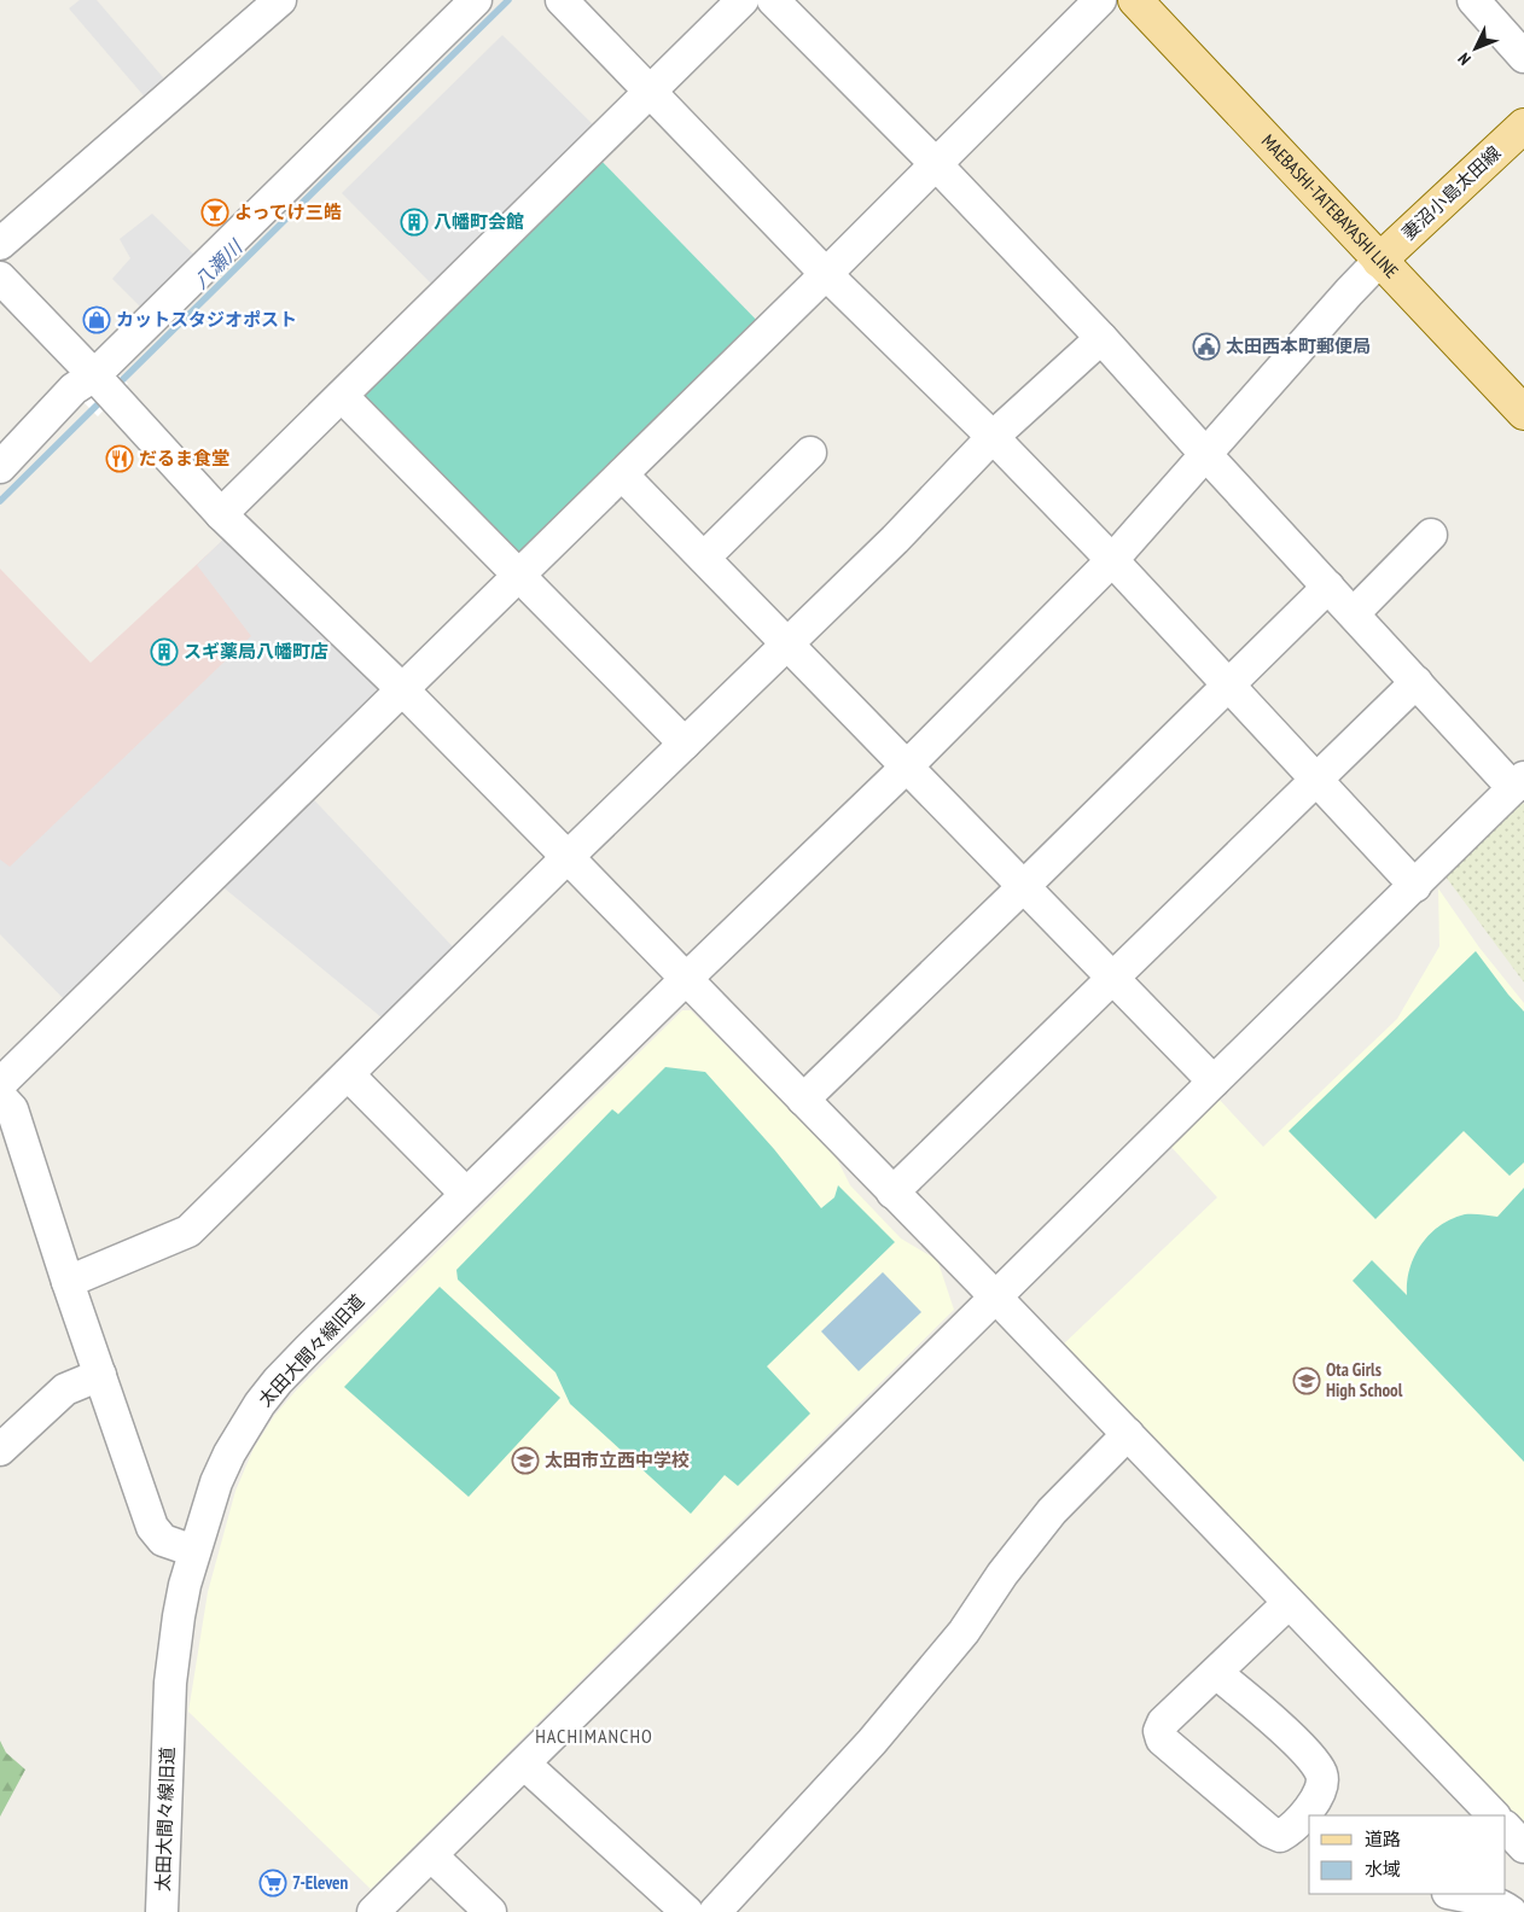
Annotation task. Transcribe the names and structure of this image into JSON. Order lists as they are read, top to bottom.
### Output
{
  "streets": {
    "main road": ["妻沼小島太田線", "MAEBASHI-TATEBAYASHI LINE"],
    "street": ["太田大間々線旧道"]
  },
  "crossings": [
    ["妻沼小島太田線", "MAEBASHI-TATEBAYASHI LINE"],
    ["妻沼小島太田線", "太田大間々線旧道"],
    ["MAEBASHI-TATEBAYASHI LINE", "太田大間々線旧道"]
  ],
  "districts": ["HACHIMANCHO"],
  "water": ["八瀬川"],
  "places": {
    "bar": ["よってけ三皓"],
    "building": ["八幡町会館", "スギ薬局八幡町店"],
    "shop": ["カットスタジオポスト"],
    "public building": ["太田西本町郵便局"],
    "restaurant": ["だるま食堂"],
    "school or university": ["Ota Girls High School", "太田市立西中学校"],
    "supermarket": ["7-Eleven"]
  },
  "legend": ["道路", "水域"],
  "north": "bottom left"
}
